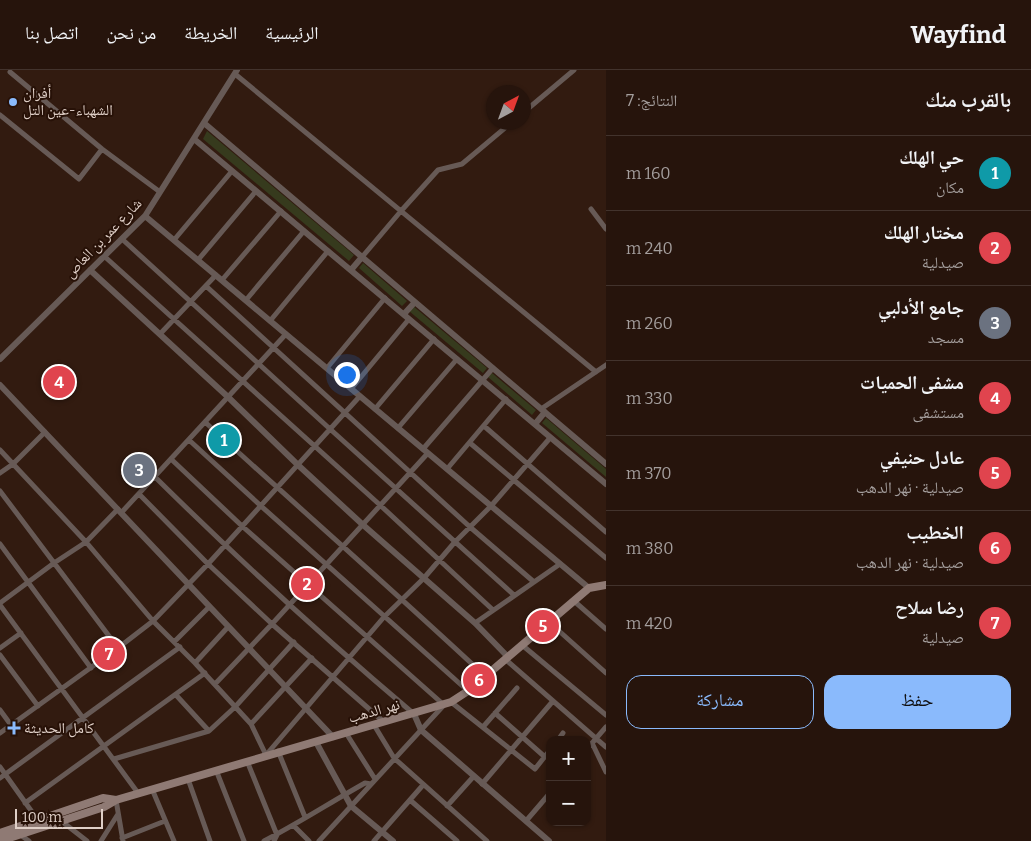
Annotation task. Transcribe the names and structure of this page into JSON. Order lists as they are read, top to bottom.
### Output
{
  "streets": {
    "main road": ["نهر الدهب"],
    "street": ["شارع عمر بن العاص"]
  },
  "places": {
    "other": ["أفران الشهباء-عين التل"],
    "health": ["كامل الحديثة"]
  },
  "scale_bar": "100 m",
  "north": "top right",
  "page": {
    "header": "Wayfind",
    "nav": [
      "الرئيسية",
      "الخريطة",
      "من نحن",
      "اتصل بنا"
    ],
    "heading": ["بالقرب منك", "النتائج: 7"],
    "list": [
      {
        "mark": "1",
        "name": "حي الهلك",
        "note": "مكان",
        "value": "160 m"
      },
      {
        "mark": "2",
        "name": "مختار الهلك",
        "note": "صيدلية",
        "value": "240 m"
      },
      {
        "mark": "3",
        "name": "جامع الأدلبي",
        "note": "مسجد",
        "value": "260 m"
      },
      {
        "mark": "4",
        "name": "مشفى الحميات",
        "note": "مستشفى",
        "value": "330 m"
      },
      {
        "mark": "5",
        "name": "عادل حنيفي",
        "note": "صيدلية · نهر الدهب",
        "value": "370 m"
      },
      {
        "mark": "6",
        "name": "الخطيب",
        "note": "صيدلية · نهر الدهب",
        "value": "380 m"
      },
      {
        "mark": "7",
        "name": "رضا سلاح",
        "note": "صيدلية",
        "value": "420 m"
      }
    ],
    "pins": [
      "4",
      "1",
      "3",
      "2",
      "5",
      "7",
      "6"
    ],
    "buttons": ["حفظ", "مشاركة"],
    "map_buttons": ["+", "−"],
    "scale": "100 m"
  }
}
